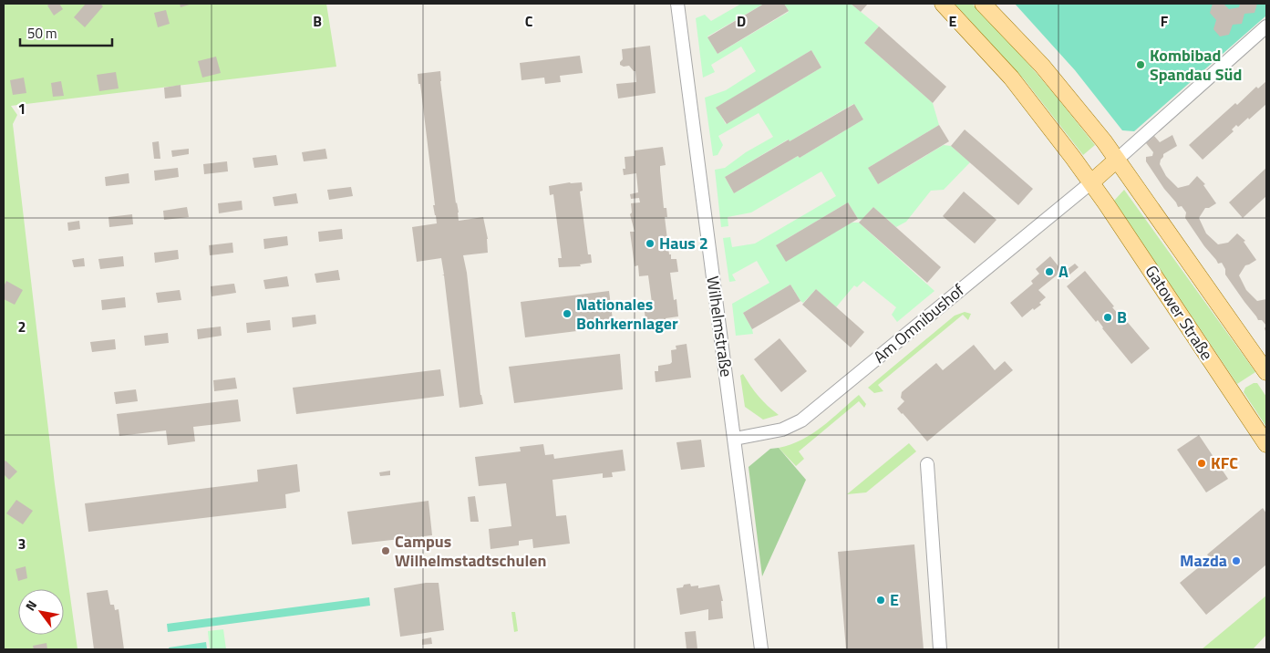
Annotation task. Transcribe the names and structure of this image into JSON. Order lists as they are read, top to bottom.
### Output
{
  "streets": {
    "main road": ["Gatower Straße"],
    "street": ["Am Omnibushof", "Wilhelmstraße"]
  },
  "crossings": [
    ["Gatower Straße", "Am Omnibushof"],
    ["Am Omnibushof", "Wilhelmstraße"]
  ],
  "places": [
    "Kombibad Spandau Süd",
    "Haus 2",
    "A",
    "Nationales Bohrkernlager",
    "B",
    "KFC",
    "Campus Wilhelmstadtschulen",
    "Mazda",
    "E"
  ],
  "scale_bar": "50 m",
  "north": "top left",
  "grid": {
    "columns": [
      "B",
      "C",
      "D",
      "E",
      "F"
    ],
    "rows": ["1", "2", "3"]
  }
}
